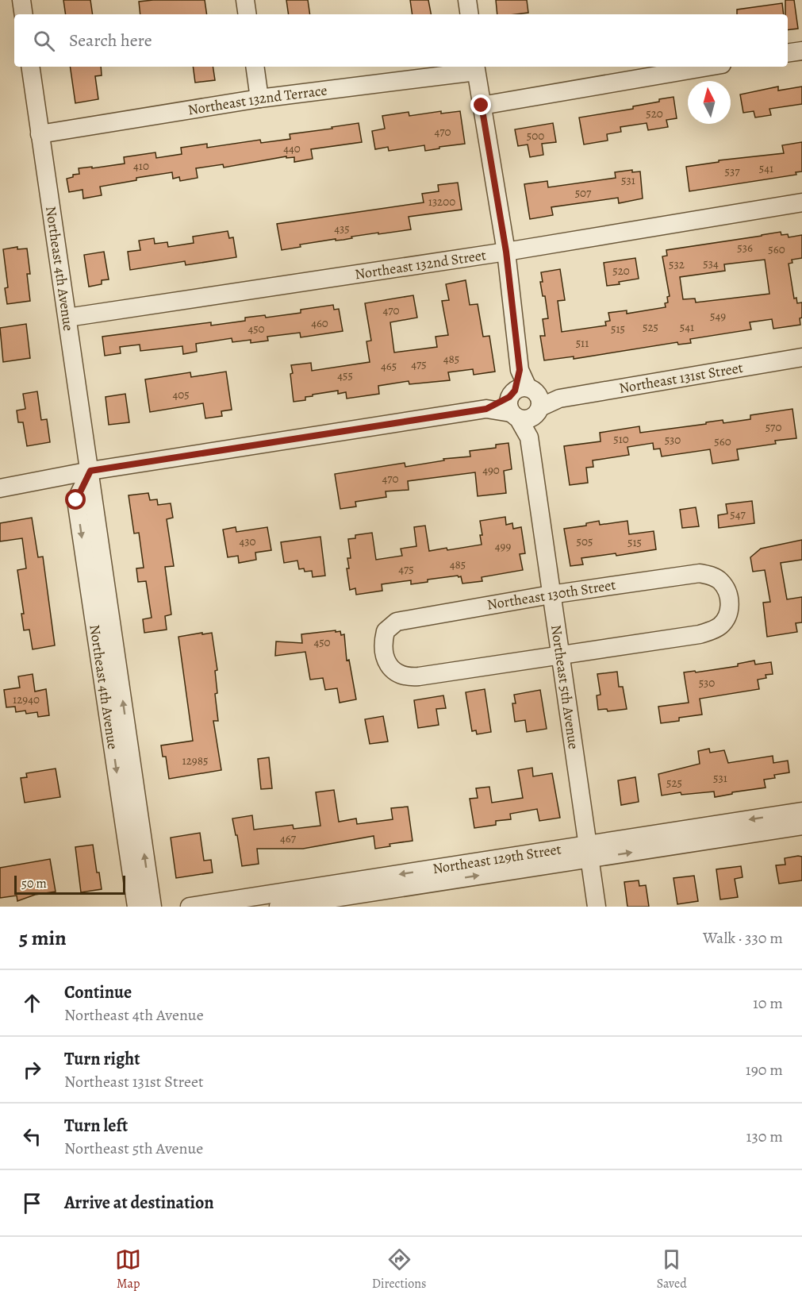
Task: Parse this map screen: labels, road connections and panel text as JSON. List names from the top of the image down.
{
  "streets": {
    "street": [
      "Northeast 132nd Terrace",
      "Northeast 132nd Street",
      "Northeast 4th Avenue",
      "Northeast 131st Street",
      "Northeast 130th Street",
      "Northeast 5th Avenue",
      "Northeast 129th Street"
    ]
  },
  "crossings": [
    ["Northeast 132nd Terrace", "Northeast 4th Avenue"],
    ["Northeast 132nd Terrace", "Northeast 5th Avenue"],
    ["Northeast 132nd Street", "Northeast 4th Avenue"],
    ["Northeast 132nd Street", "Northeast 5th Avenue"],
    ["Northeast 4th Avenue", "Northeast 131st Street"],
    ["Northeast 131st Street", "Northeast 5th Avenue"],
    ["Northeast 130th Street", "Northeast 5th Avenue"],
    ["Northeast 5th Avenue", "Northeast 129th Street"]
  ],
  "house_numbers": [
    "520",
    "470",
    "500",
    "440",
    "410",
    "541",
    "537",
    "531",
    "507",
    "13200",
    "435",
    "536",
    "560",
    "534",
    "532",
    "520",
    "470",
    "549",
    "460",
    "525",
    "541",
    "450",
    "515",
    "511",
    "485",
    "475",
    "465",
    "455",
    "405",
    "570",
    "510",
    "530",
    "560",
    "490",
    "470",
    "547",
    "430",
    "505",
    "515",
    "499",
    "485",
    "475",
    "450",
    "530",
    "12940",
    "12985",
    "531",
    "525",
    "467"
  ],
  "scale_bar": "50 m",
  "north": "top",
  "page": {
    "search": "Search here",
    "scale": "50 m",
    "heading": ["5 min", "Walk · 330 m"],
    "list": [
      ["Continue", "Northeast 4th Avenue", "10 m"],
      ["Turn right", "Northeast 131st Street", "190 m"],
      ["Turn left", "Northeast 5th Avenue", "130 m"],
      "Arrive at destination"
    ],
    "nav": ["Map", "Directions", "Saved"]
  }
}
